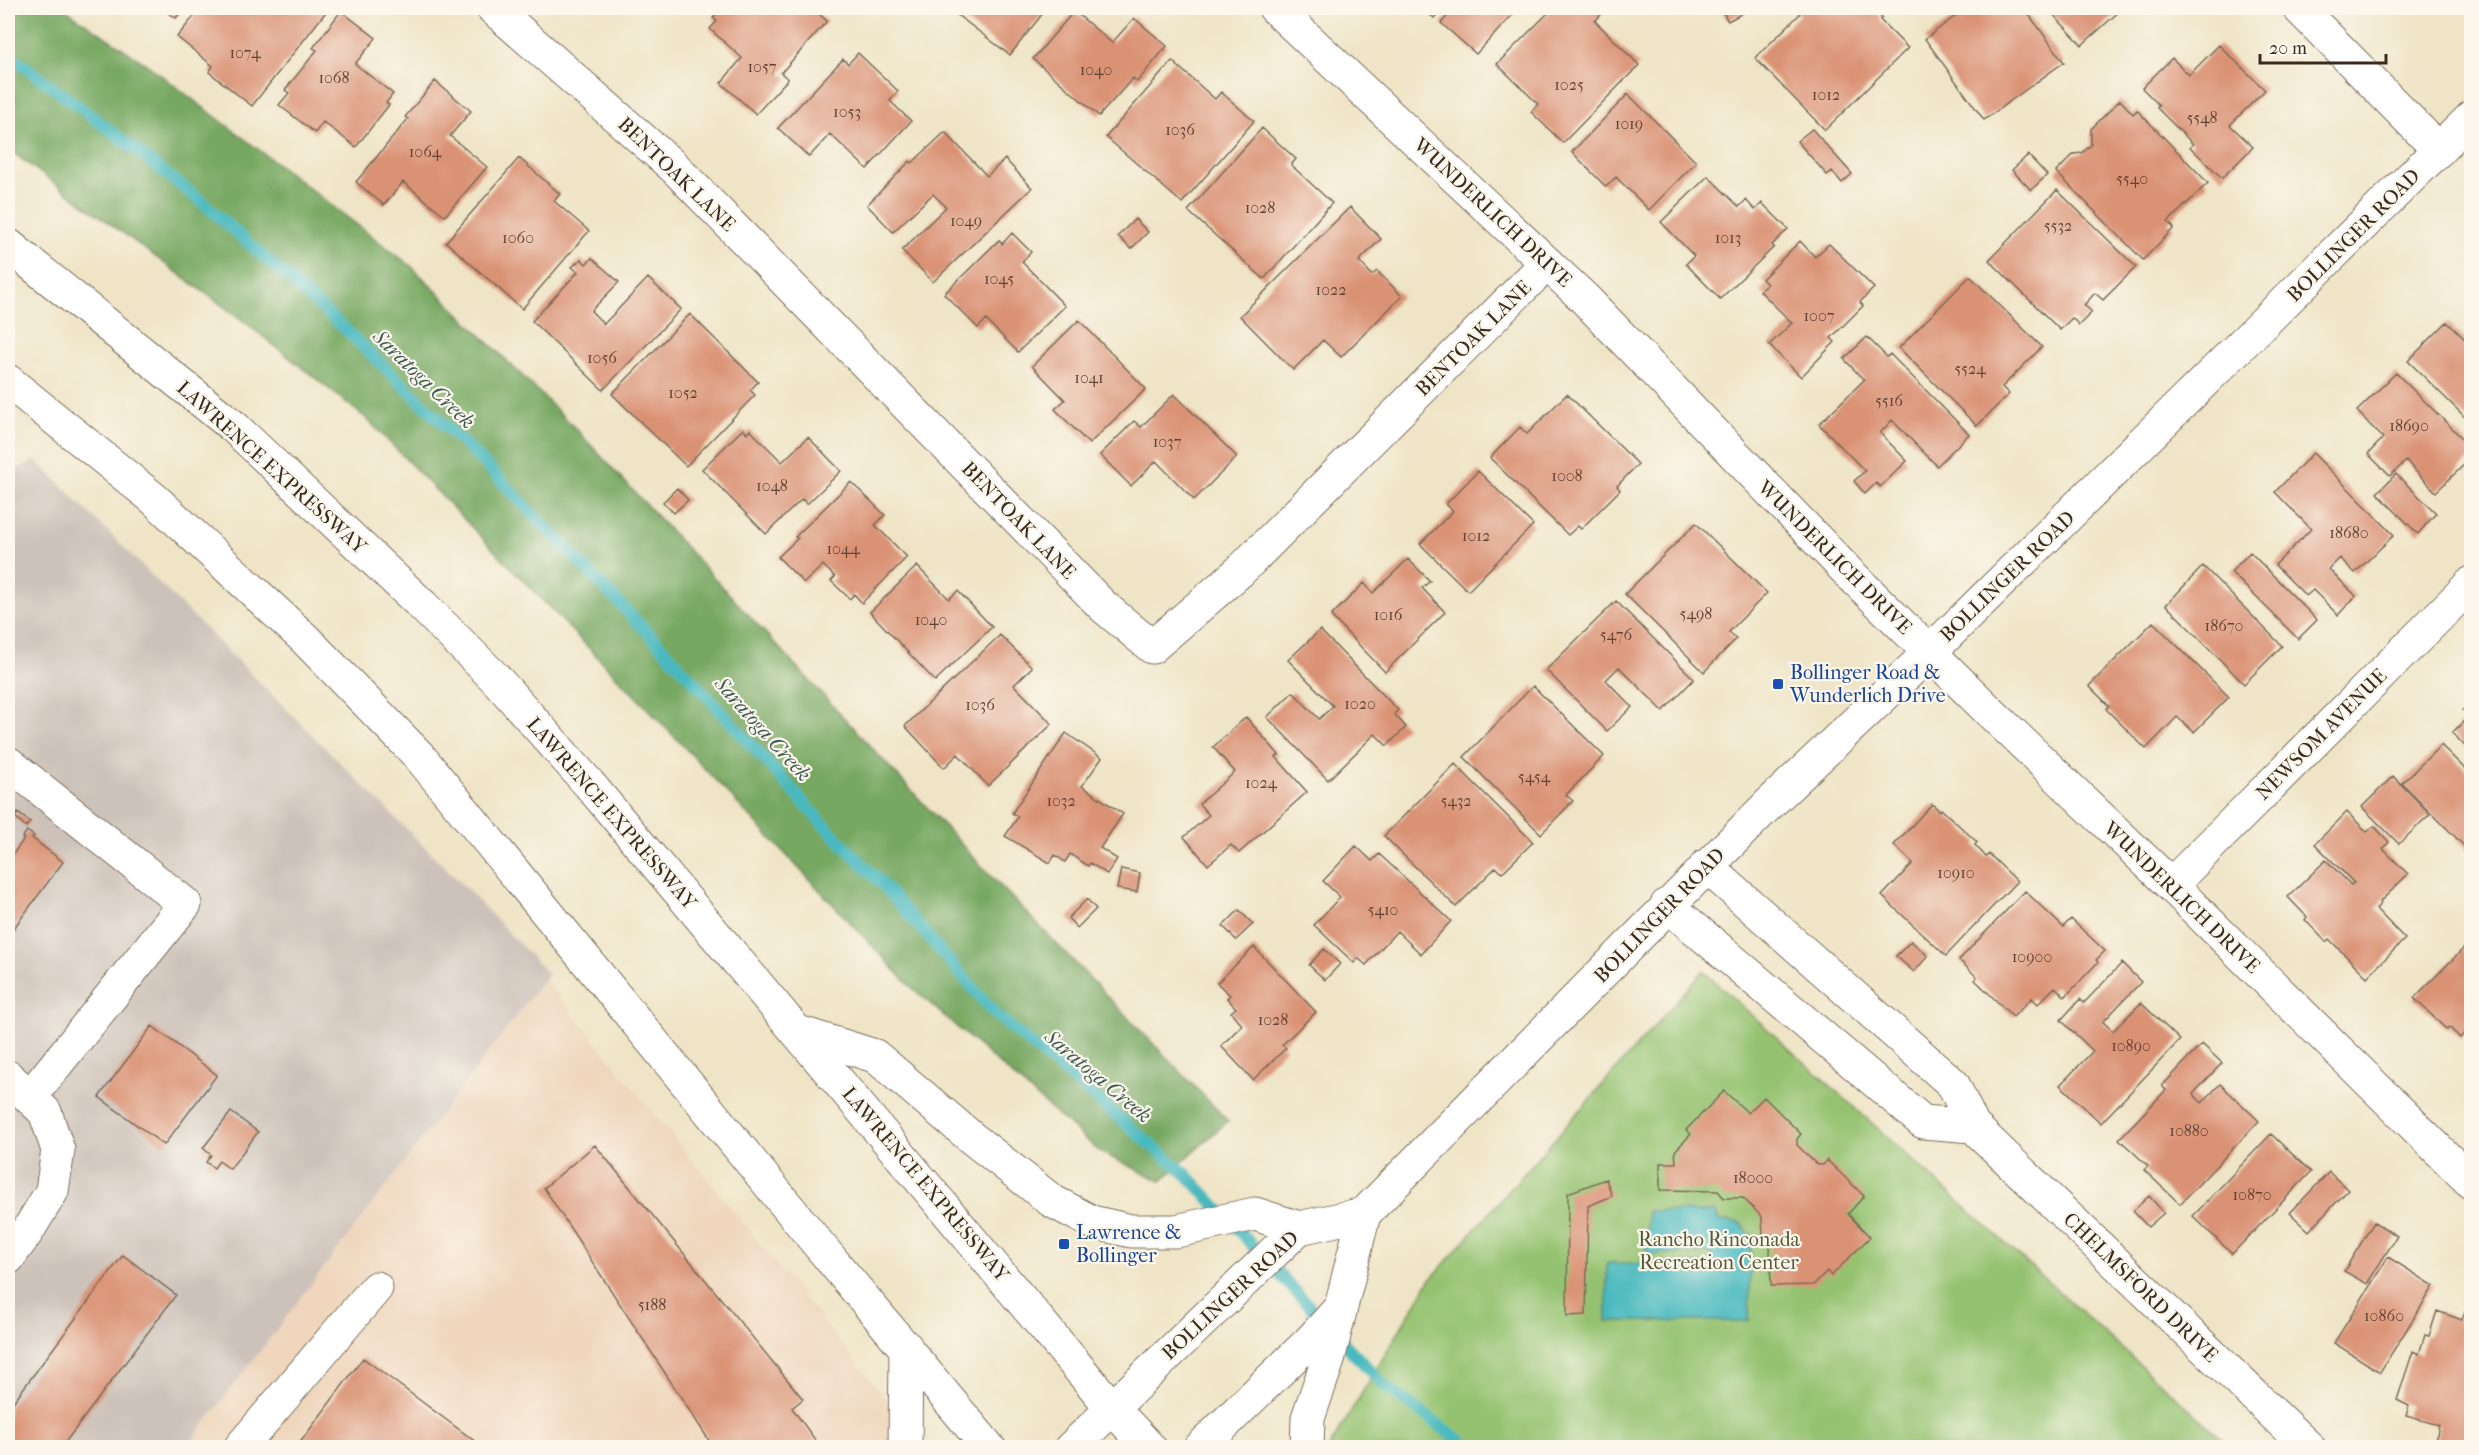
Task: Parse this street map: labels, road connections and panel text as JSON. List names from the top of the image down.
{
  "streets": {
    "main road": [
      "BENTOAK LANE",
      "WUNDERLICH DRIVE",
      "BOLLINGER ROAD",
      "LAWRENCE EXPRESSWAY",
      "NEWSOM AVENUE",
      "CHELMSFORD DRIVE"
    ]
  },
  "crossings": [
    ["BENTOAK LANE", "WUNDERLICH DRIVE"],
    ["WUNDERLICH DRIVE", "BOLLINGER ROAD"],
    ["WUNDERLICH DRIVE", "NEWSOM AVENUE"],
    ["BOLLINGER ROAD", "LAWRENCE EXPRESSWAY"],
    ["BOLLINGER ROAD", "CHELMSFORD DRIVE"]
  ],
  "water": ["Saratoga Creek"],
  "parks": ["Rancho Rinconada Recreation Center"],
  "places": {
    "transit": ["Bollinger Road & Wunderlich Drive", "Lawrence & Bollinger"]
  },
  "house_numbers": [
    "1074",
    "1057",
    "1040",
    "1068",
    "1025",
    "1012",
    "1053",
    "5548",
    "1019",
    "1036",
    "1064",
    "5540",
    "1028",
    "1049",
    "5532",
    "1060",
    "1013",
    "1045",
    "1022",
    "1007",
    "1056",
    "5524",
    "1041",
    "1052",
    "5516",
    "18690",
    "1037",
    "1008",
    "1048",
    "18680",
    "1012",
    "1044",
    "5498",
    "1016",
    "1040",
    "18670",
    "5476",
    "1020",
    "1036",
    "5454",
    "1024",
    "1032",
    "5432",
    "10910",
    "5410",
    "10900",
    "1028",
    "10890",
    "10880",
    "18000",
    "10870",
    "5188",
    "10860"
  ],
  "scale_bar": "20 m"
}
